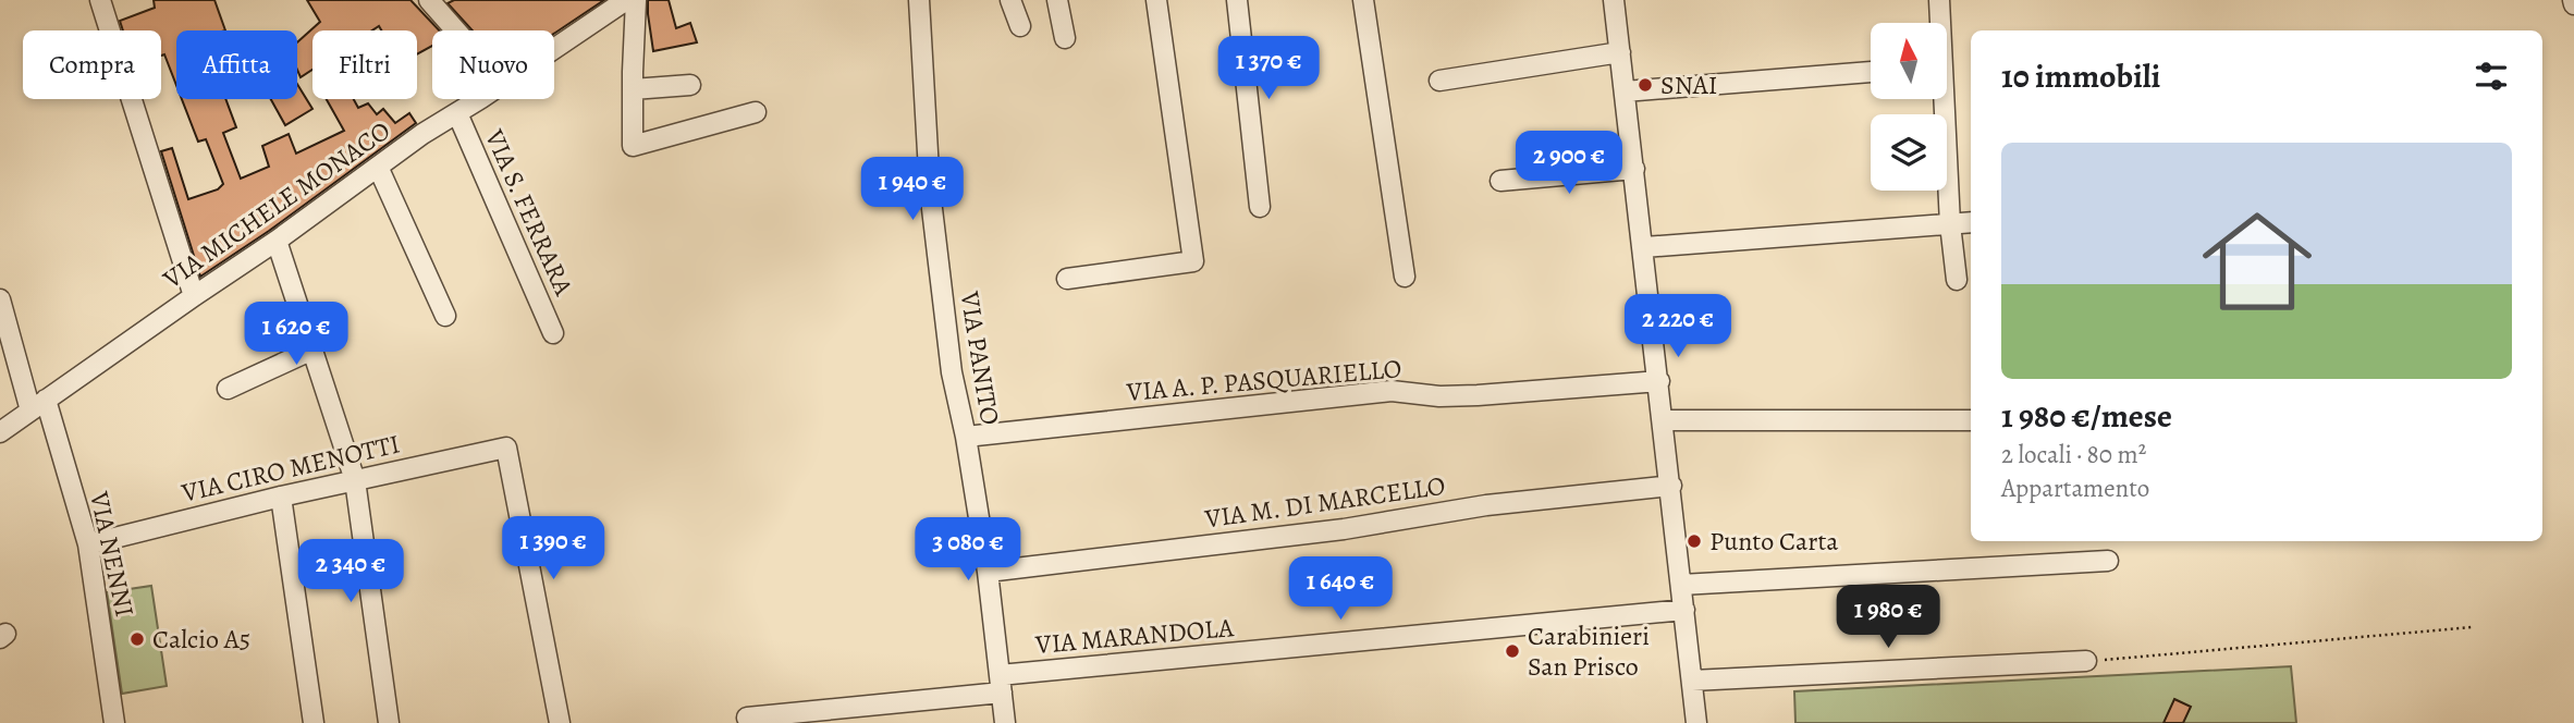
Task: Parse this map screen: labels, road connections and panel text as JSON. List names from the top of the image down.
{
  "streets": {
    "street": [
      "VIA MICHELE MONACO",
      "VIA S. FERRARA",
      "VIA PANITO",
      "VIA A. P. PASQUARIELLO",
      "VIA CIRO MENOTTI",
      "VIA M. DI MARCELLO",
      "VIA NENNI",
      "VIA MARANDOLA"
    ]
  },
  "crossings": [
    ["VIA MICHELE MONACO", "VIA S. FERRARA"],
    ["VIA MICHELE MONACO", "VIA NENNI"],
    ["VIA PANITO", "VIA A. P. PASQUARIELLO"],
    ["VIA PANITO", "VIA M. DI MARCELLO"],
    ["VIA PANITO", "VIA MARANDOLA"],
    ["VIA CIRO MENOTTI", "VIA NENNI"]
  ],
  "places": [
    "SNAI",
    "Punto Carta",
    "Calcio A5",
    "Carabinieri San Prisco"
  ],
  "north": "top",
  "page": {
    "chip": [
      "Compra",
      "Affitta",
      "Filtri",
      "Nuovo"
    ],
    "heading": "10 immobili",
    "price": [
      "1 370 €",
      "2 900 €",
      "1 940 €",
      "2 220 €",
      "1 620 €",
      "1 390 €",
      "3 080 €",
      "2 340 €",
      "1 640 €",
      "1 980 €"
    ],
    "list": [
      {
        "name": "1 980 €/mese",
        "note": "2 locali · 80 m² · Appartamento"
      }
    ]
  }
}
